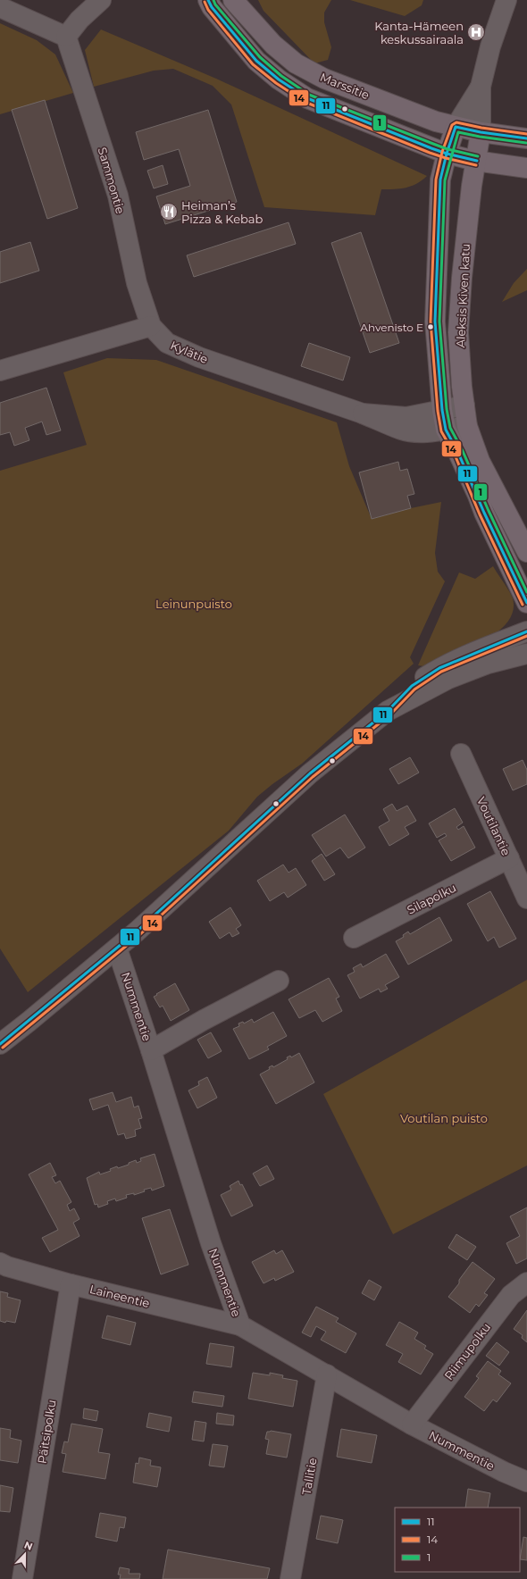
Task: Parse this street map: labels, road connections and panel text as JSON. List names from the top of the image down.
{
  "streets": {
    "main road": ["Marssitie", "Aleksis Kiven katu"],
    "street": [
      "Sammontie",
      "Kylätie",
      "Voutilantie",
      "Silapolku",
      "Nummentie",
      "Laineentie",
      "Riimupolku",
      "Päitsipolku",
      "Tallitie"
    ]
  },
  "crossings": [
    ["Marssitie", "Aleksis Kiven katu"],
    ["Sammontie", "Kylätie"],
    ["Aleksis Kiven katu", "Kylätie"],
    ["Voutilantie", "Silapolku"],
    ["Nummentie", "Laineentie"],
    ["Nummentie", "Riimupolku"],
    ["Nummentie", "Tallitie"],
    ["Laineentie", "Päitsipolku"]
  ],
  "parks": ["Leinunpuisto", "Voutilan puisto"],
  "places": {
    "hospital": ["Kanta-Hämeen keskussairaala"],
    "restaurant": ["Heiman’s Pizza & Kebab"],
    "other": ["Ahvenisto E"]
  },
  "lines": ["transit line 11", "transit line 1", "transit line 14"],
  "legend": ["11", "14", "1"],
  "north": "top"
}
